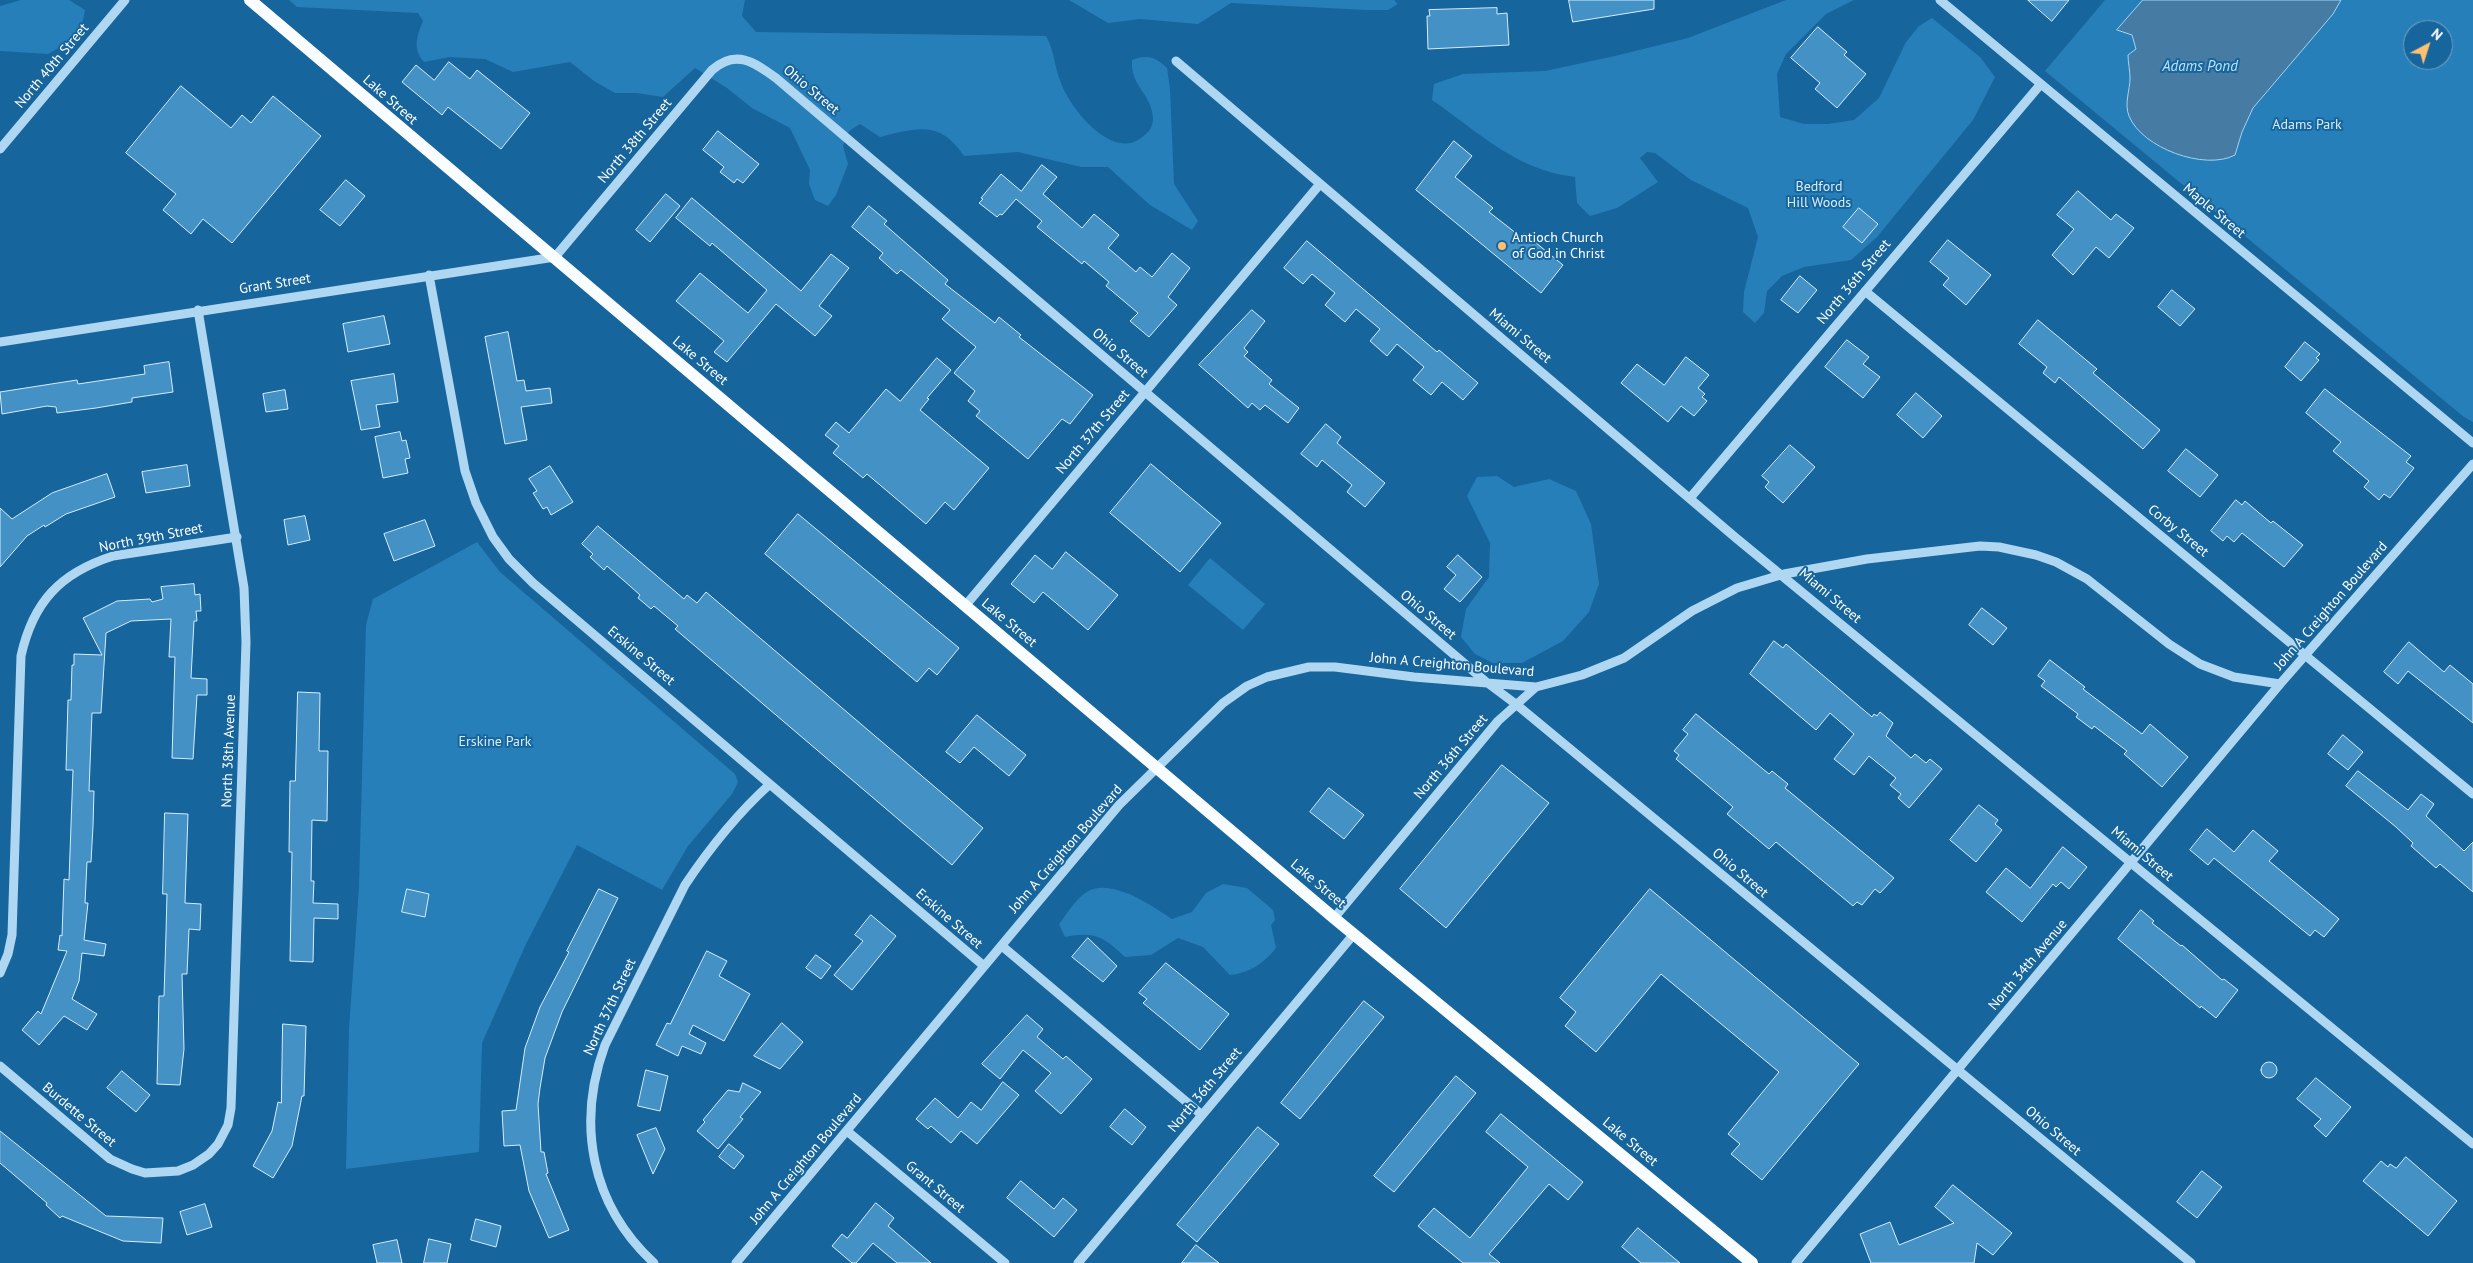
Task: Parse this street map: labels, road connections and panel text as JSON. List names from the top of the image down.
{
  "streets": {
    "main road": ["Lake Street"],
    "street": [
      "North 40th Street",
      "Ohio Street",
      "North 38th Street",
      "Maple Street",
      "North 36th Street",
      "Grant Street",
      "Miami Street",
      "North 37th Street",
      "Corby Street",
      "North 39th Street",
      "John A Creighton Boulevard",
      "Erskine Street",
      "North 38th Avenue",
      "North 34th Avenue",
      "Burdette Street"
    ]
  },
  "crossings": [
    ["Ohio Street", "North 38th Street"],
    ["Ohio Street", "North 36th Street"],
    ["Ohio Street", "North 37th Street"],
    ["Ohio Street", "John A Creighton Boulevard"],
    ["Ohio Street", "North 34th Avenue"],
    ["Lake Street", "North 38th Street"],
    ["Lake Street", "North 36th Street"],
    ["Lake Street", "Grant Street"],
    ["Lake Street", "North 37th Street"],
    ["Lake Street", "John A Creighton Boulevard"],
    ["North 38th Street", "Grant Street"],
    ["Maple Street", "North 36th Street"],
    ["North 36th Street", "Miami Street"],
    ["North 36th Street", "Corby Street"],
    ["North 36th Street", "John A Creighton Boulevard"],
    ["North 36th Street", "Erskine Street"],
    ["Grant Street", "John A Creighton Boulevard"],
    ["Grant Street", "Erskine Street"],
    ["Grant Street", "North 38th Avenue"],
    ["Miami Street", "North 37th Street"],
    ["Miami Street", "John A Creighton Boulevard"],
    ["Miami Street", "North 34th Avenue"],
    ["North 37th Street", "Erskine Street"],
    ["Corby Street", "John A Creighton Boulevard"],
    ["North 39th Street", "North 38th Avenue"],
    ["John A Creighton Boulevard", "Erskine Street"],
    ["John A Creighton Boulevard", "North 34th Avenue"],
    ["North 38th Avenue", "Burdette Street"]
  ],
  "water": ["Adams Pond"],
  "parks": ["Adams Park", "Bedford Hill Woods", "Erskine Park"],
  "places": ["Antioch Church of God in Christ"],
  "north": "top right"
}
